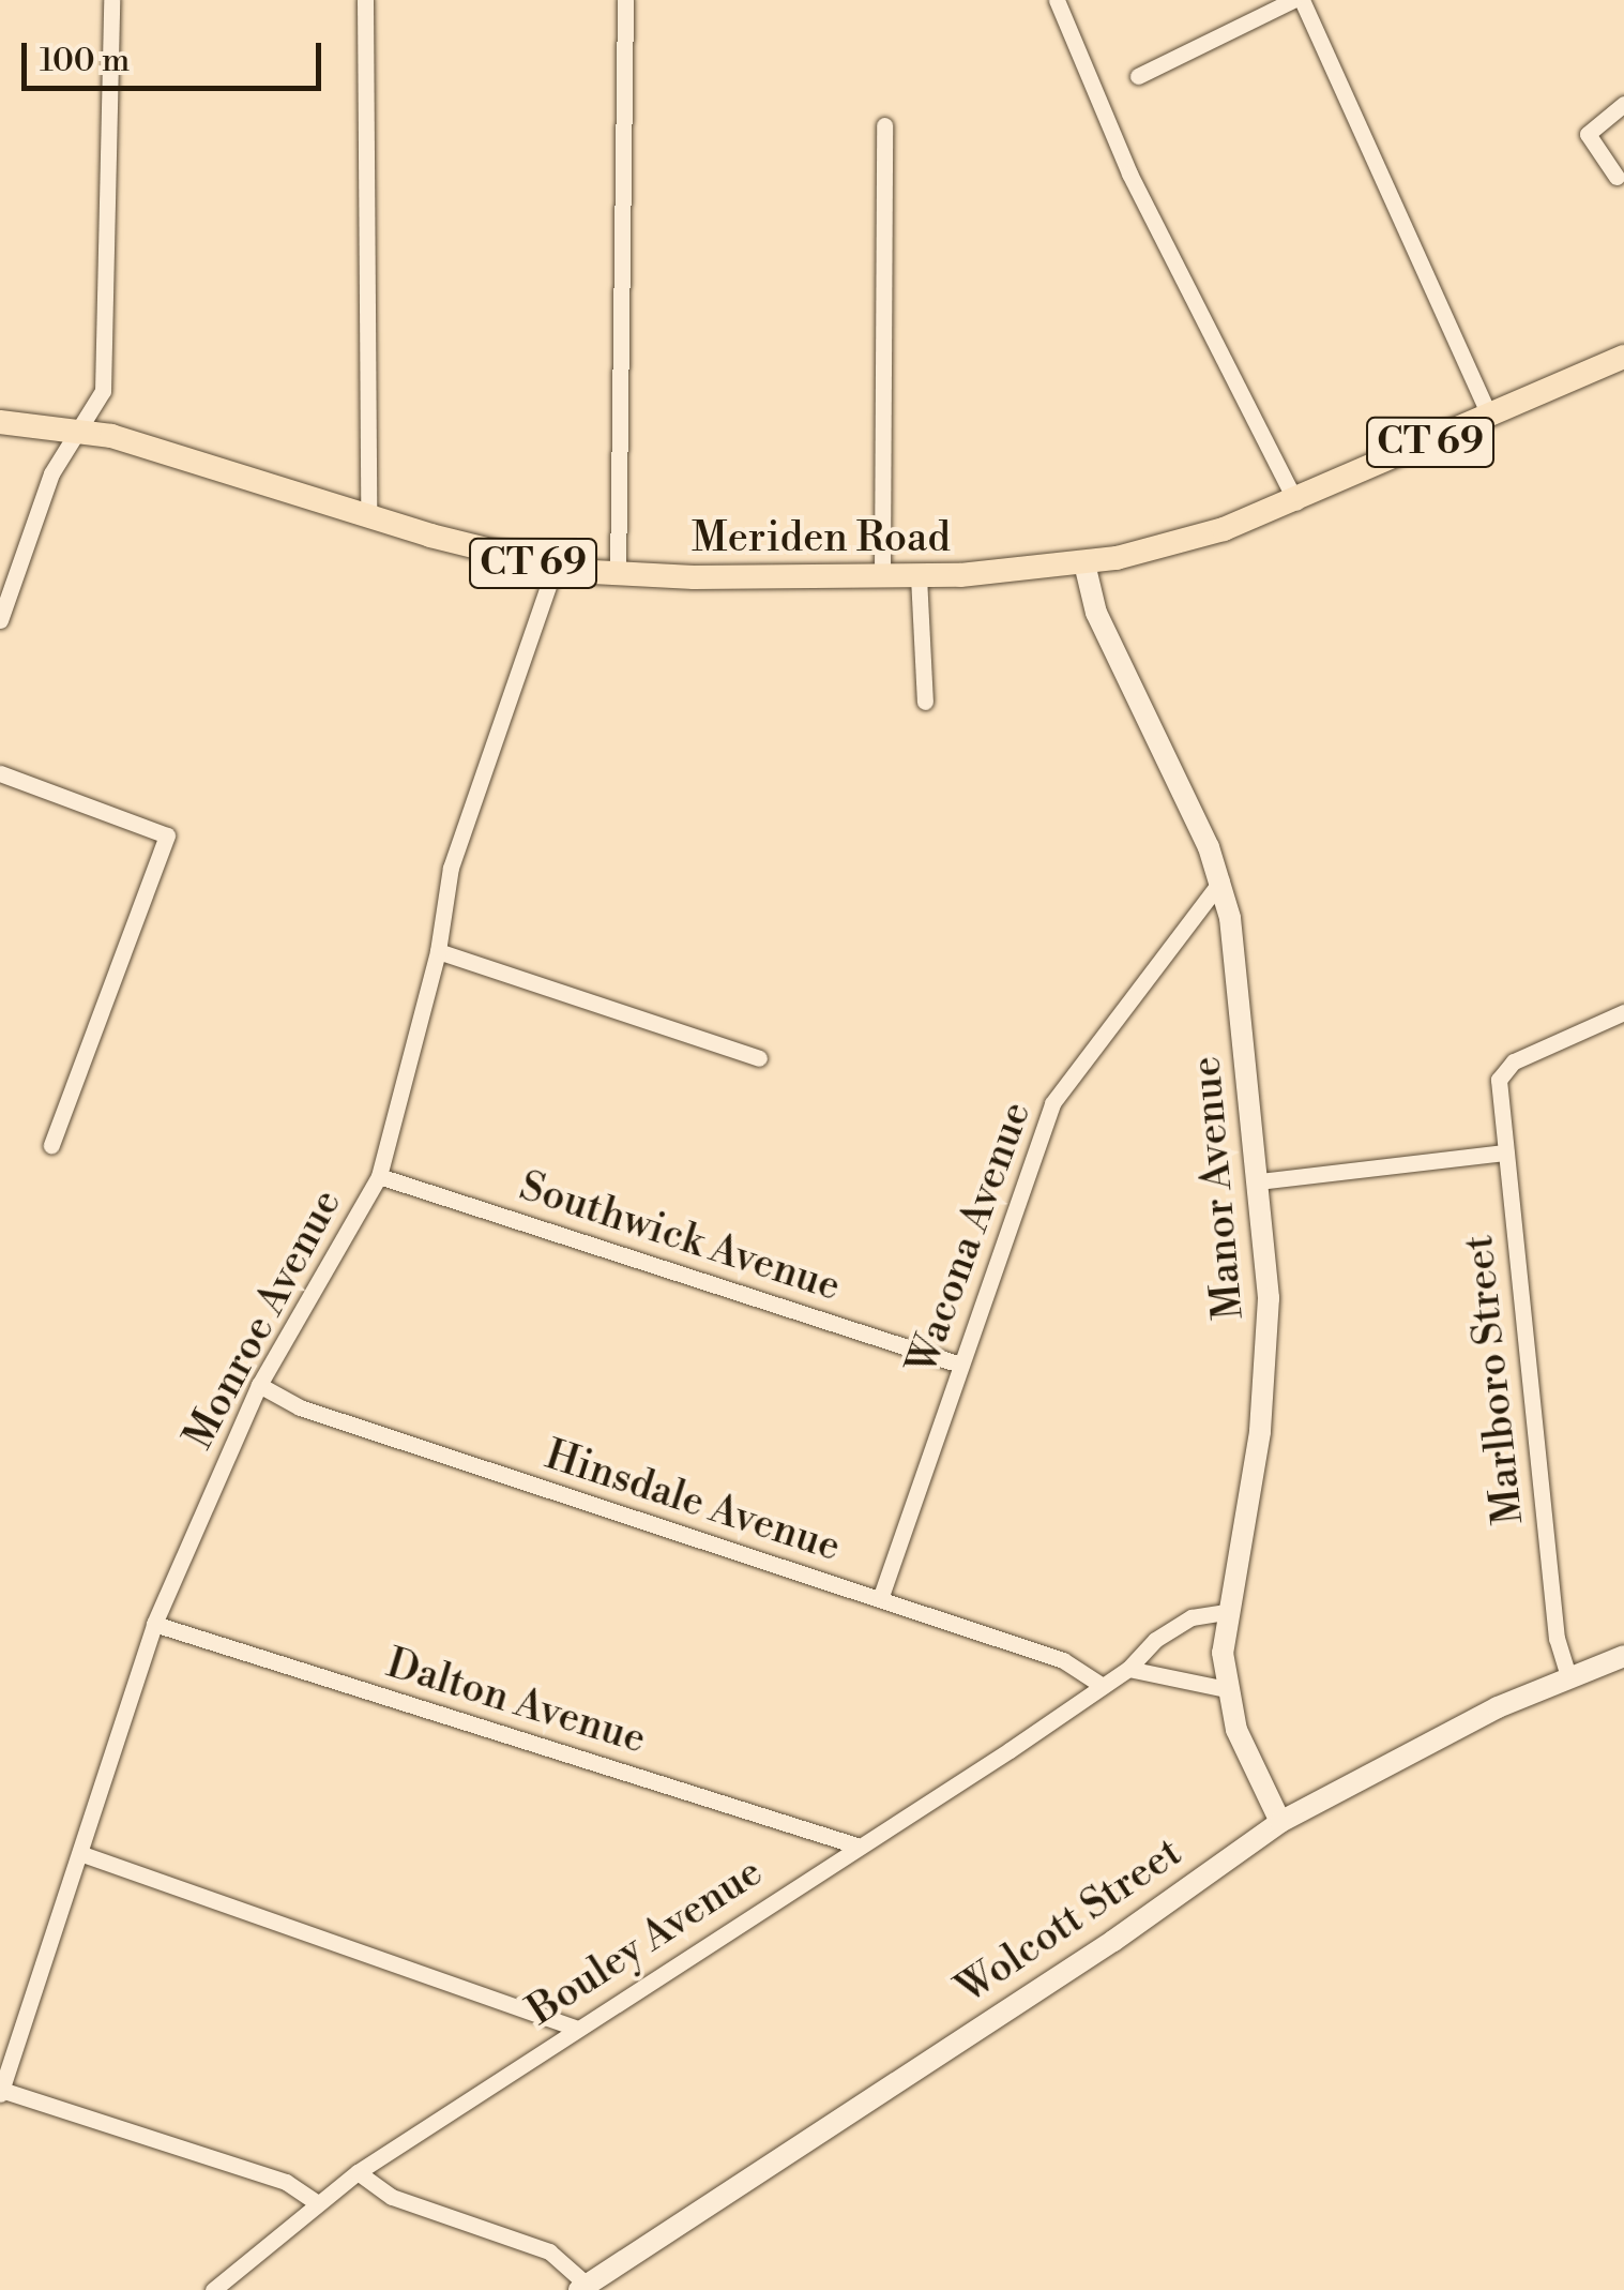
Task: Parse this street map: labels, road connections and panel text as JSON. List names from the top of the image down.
{
  "streets": {
    "main road": [
      "CT 69",
      "Meriden Road",
      "Manor Avenue",
      "Wolcott Street"
    ],
    "street": [
      "Southwick Avenue",
      "Wacona Avenue",
      "Monroe Avenue",
      "Marlboro Street",
      "Hinsdale Avenue",
      "Dalton Avenue",
      "Bouley Avenue"
    ]
  },
  "crossings": [
    ["Meriden Road", "Manor Avenue"],
    ["Meriden Road", "Monroe Avenue"],
    ["Manor Avenue", "Wacona Avenue"],
    ["Manor Avenue", "Wolcott Street"],
    ["Manor Avenue", "Bouley Avenue"],
    ["Southwick Avenue", "Wacona Avenue"],
    ["Southwick Avenue", "Monroe Avenue"],
    ["Wacona Avenue", "Hinsdale Avenue"],
    ["Monroe Avenue", "Hinsdale Avenue"],
    ["Monroe Avenue", "Dalton Avenue"],
    ["Marlboro Street", "Wolcott Street"],
    ["Hinsdale Avenue", "Bouley Avenue"],
    ["Dalton Avenue", "Bouley Avenue"]
  ],
  "scale_bar": "100 m"
}
